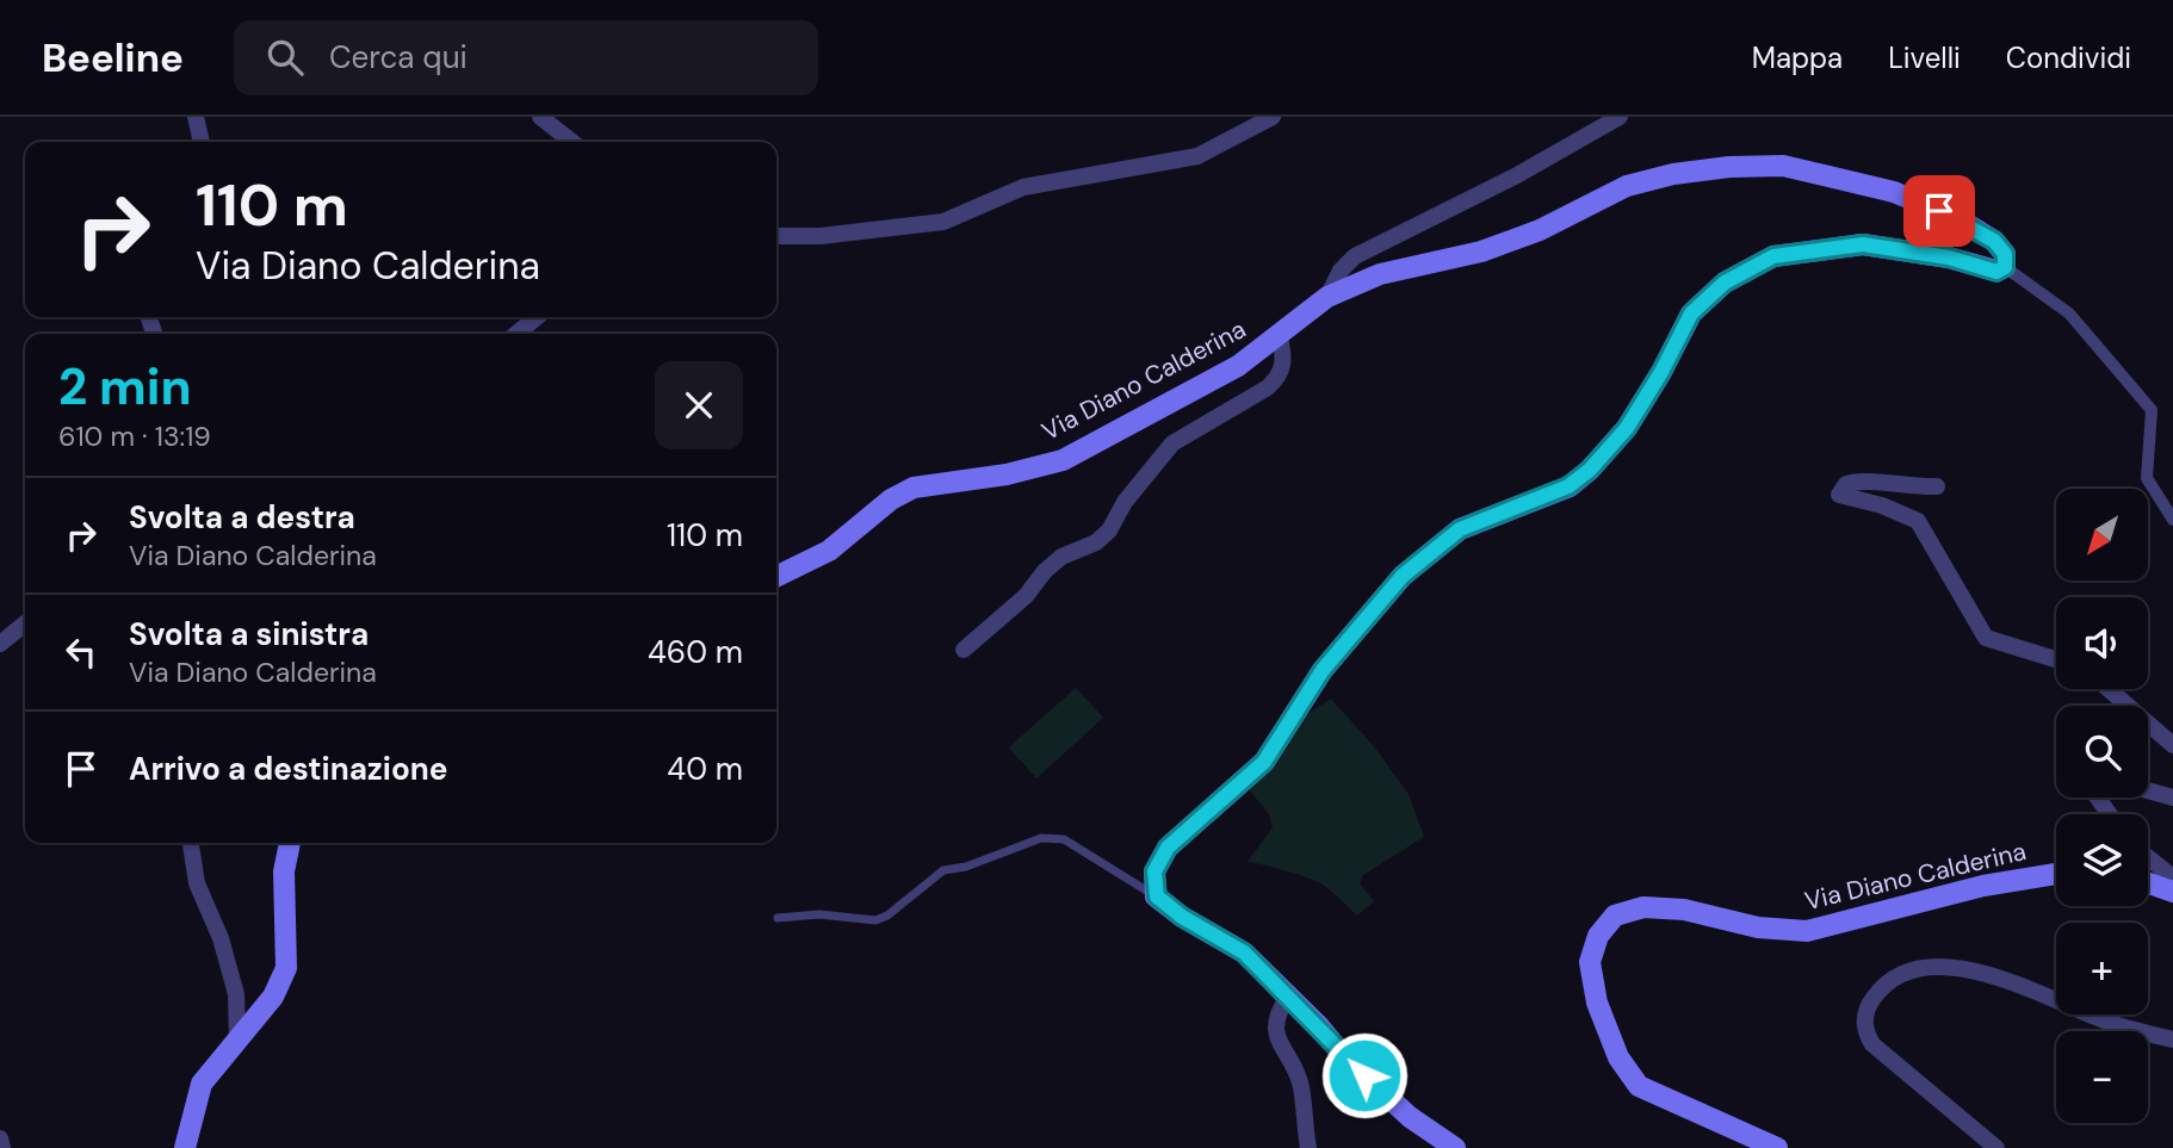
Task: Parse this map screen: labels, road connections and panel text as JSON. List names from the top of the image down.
{
  "streets": {
    "main road": ["Via Diano Calderina"]
  },
  "north": "bottom left",
  "page": {
    "header": "Beeline",
    "search": "Cerca qui",
    "nav": ["Mappa", "Livelli", "Condividi"],
    "turn": ["110 m", "Via Diano Calderina"],
    "heading": ["2 min", "610 m · 13:19"],
    "list": [
      {
        "name": "Svolta a destra",
        "note": "Via Diano Calderina",
        "value": "110 m"
      },
      {
        "name": "Svolta a sinistra",
        "note": "Via Diano Calderina",
        "value": "460 m"
      },
      {
        "name": "Arrivo a destinazione",
        "value": "40 m"
      }
    ],
    "map_buttons": ["+", "−"]
  }
}
